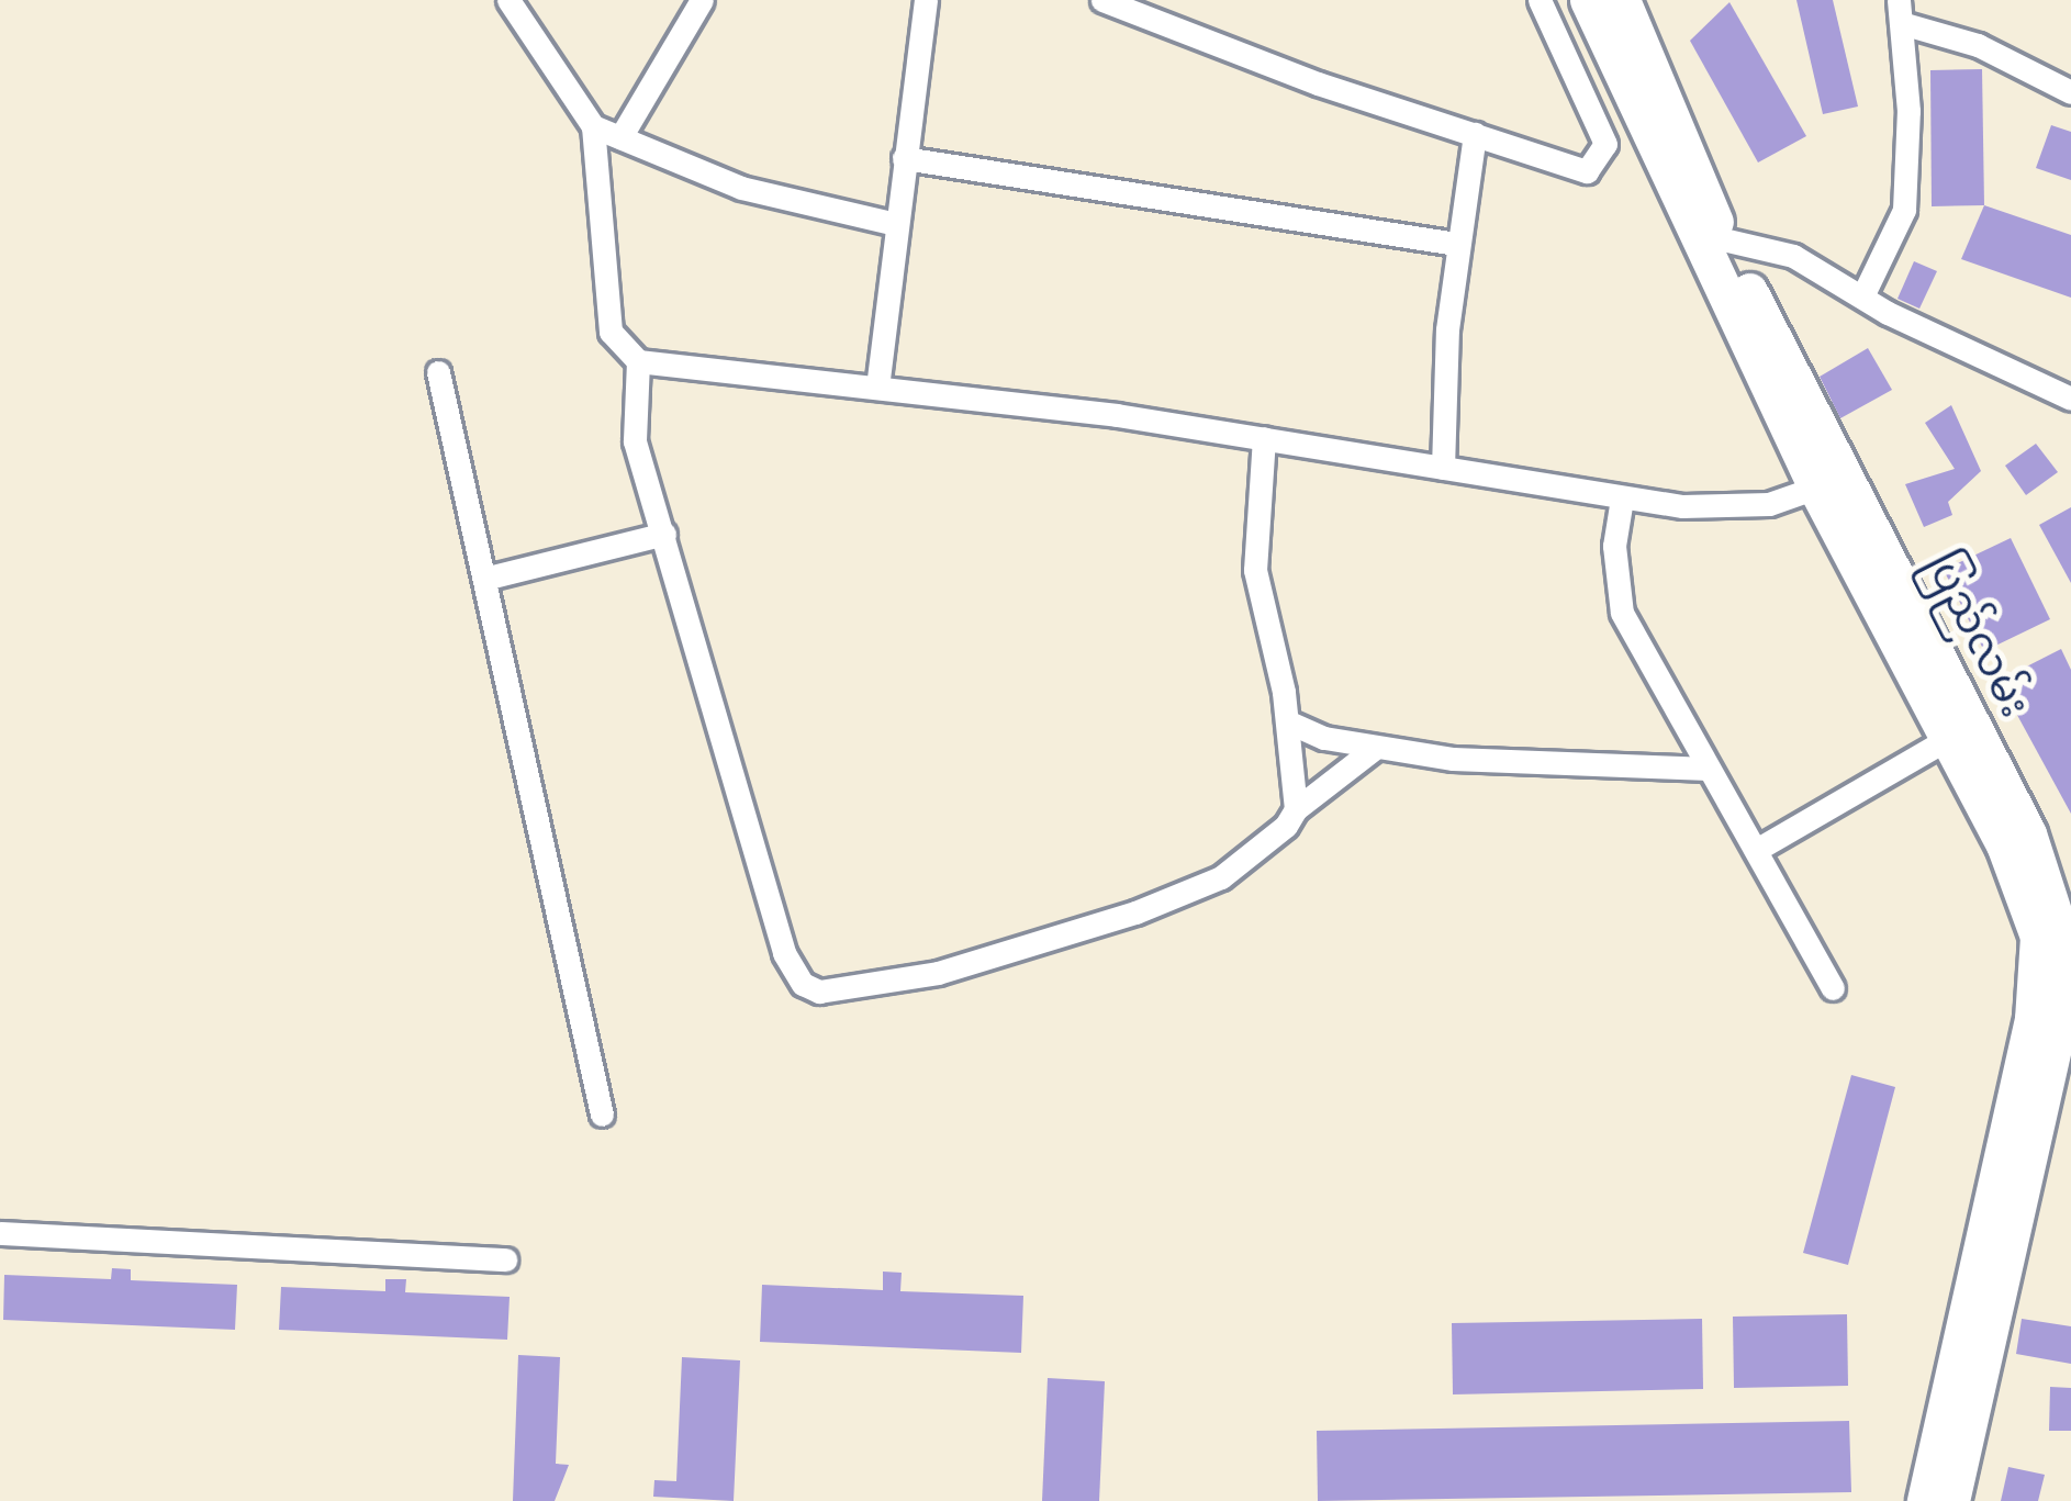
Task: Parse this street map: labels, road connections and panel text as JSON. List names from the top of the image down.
{
  "streets": {
    "highway": ["ပြည်လမ်း"]
  }
}
